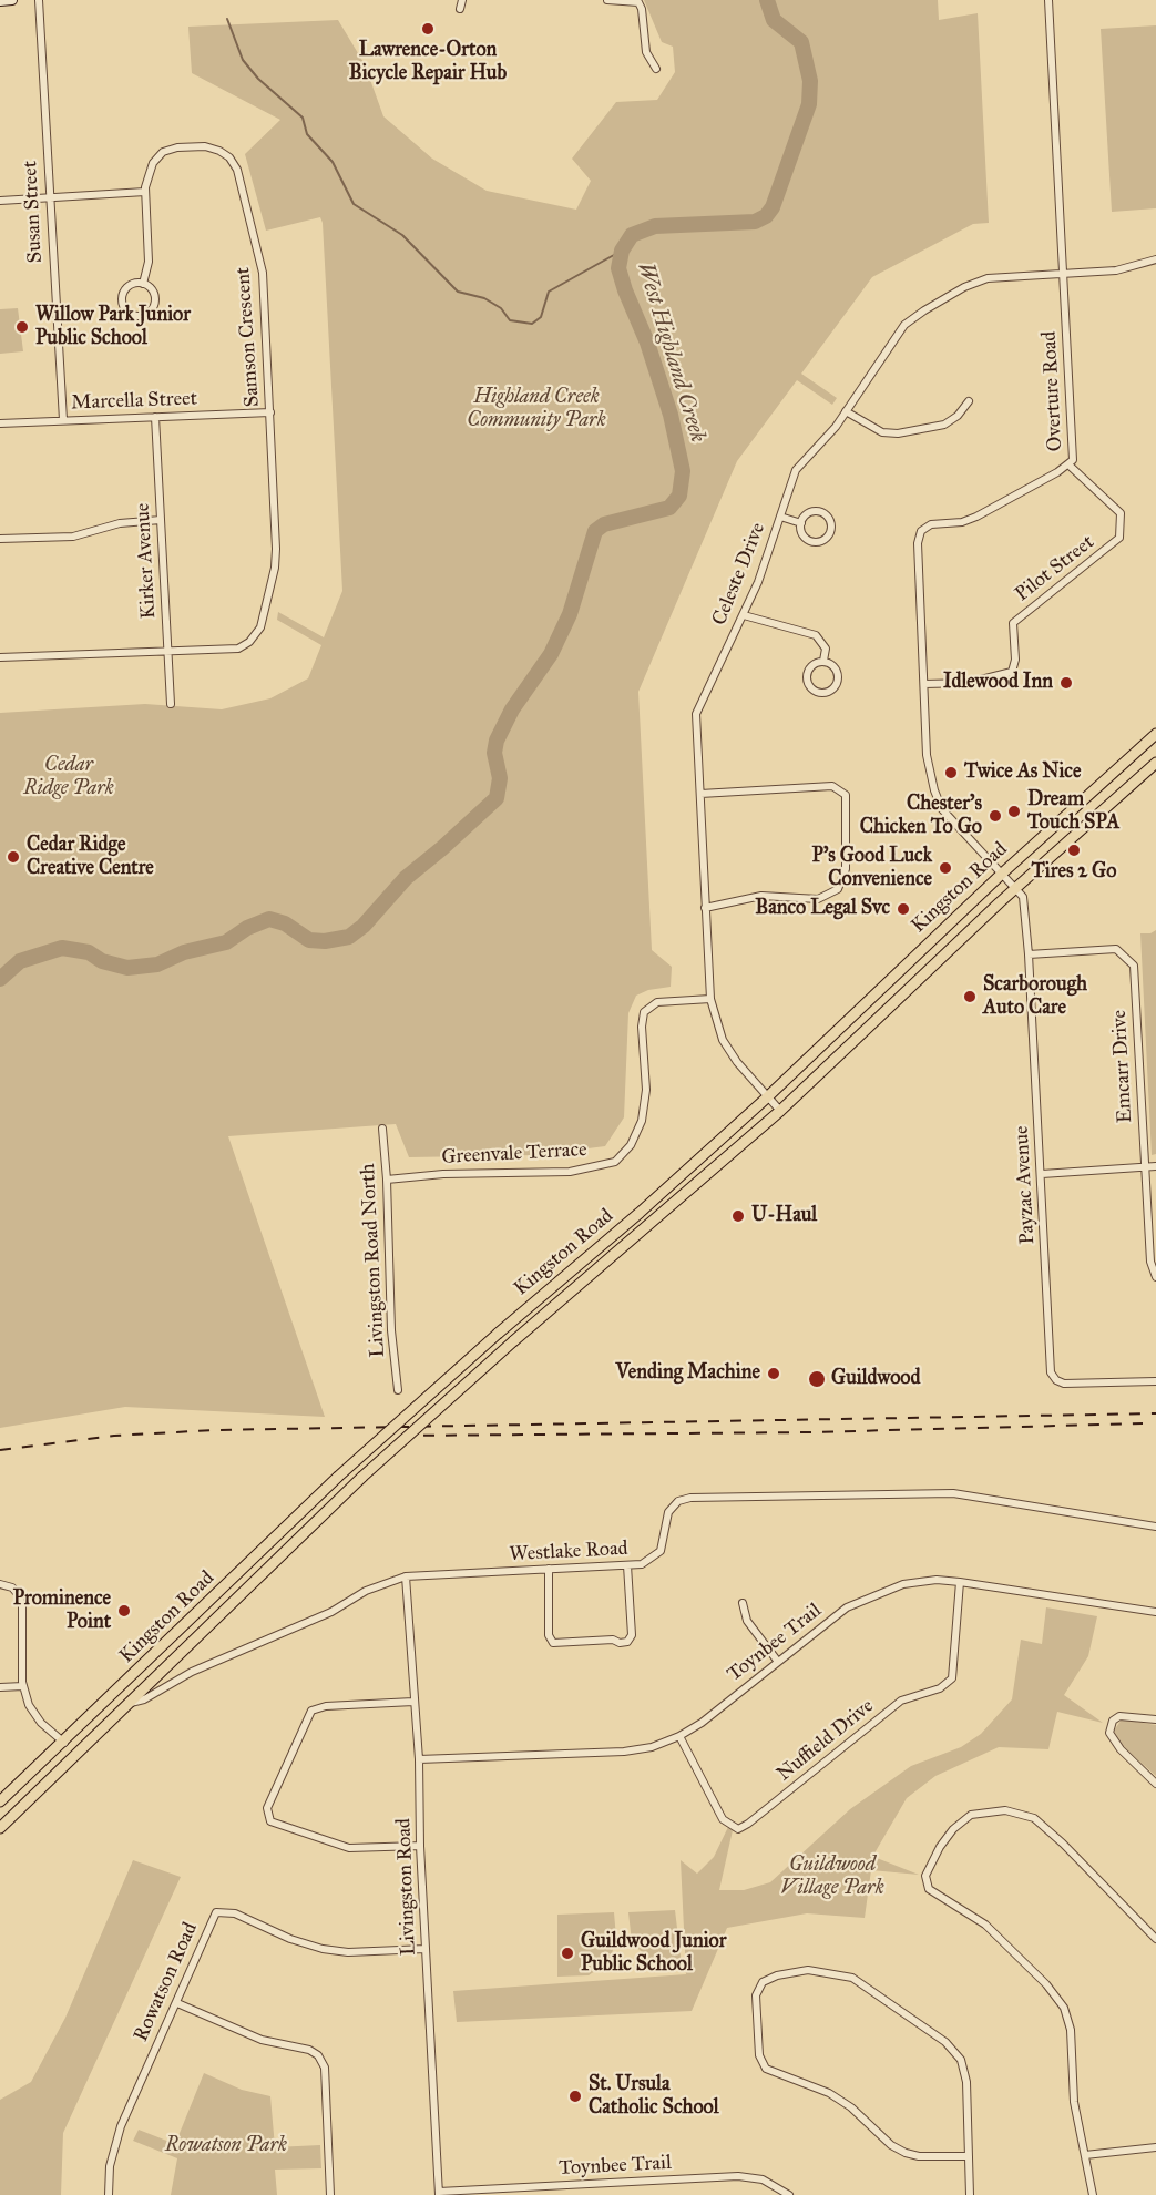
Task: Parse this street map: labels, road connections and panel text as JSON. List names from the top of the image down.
{
  "streets": {
    "main road": ["Kingston Road"],
    "street": [
      "Susan Street",
      "Samson Crescent",
      "Overture Road",
      "Marcella Street",
      "Kirker Avenue",
      "Pilot Street",
      "Celeste Drive",
      "Emcarr Drive",
      "Greenvale Terrace",
      "Payzac Avenue",
      "Livingston Road North",
      "Westlake Road",
      "Toynbee Trail",
      "Nuffield Drive",
      "Livingston Road",
      "Rowatson Road"
    ]
  },
  "crossings": [
    ["Susan Street", "Marcella Street"],
    ["Samson Crescent", "Marcella Street"],
    ["Samson Crescent", "Kirker Avenue"],
    ["Overture Road", "Pilot Street"],
    ["Overture Road", "Celeste Drive"],
    ["Overture Road", "Kingston Road"],
    ["Overture Road", "Payzac Avenue"],
    ["Marcella Street", "Kirker Avenue"],
    ["Celeste Drive", "Kingston Road"],
    ["Celeste Drive", "Greenvale Terrace"],
    ["Kingston Road", "Payzac Avenue"],
    ["Kingston Road", "Westlake Road"],
    ["Emcarr Drive", "Payzac Avenue"],
    ["Greenvale Terrace", "Livingston Road North"],
    ["Westlake Road", "Livingston Road"],
    ["Toynbee Trail", "Nuffield Drive"],
    ["Toynbee Trail", "Livingston Road"],
    ["Livingston Road", "Rowatson Road"]
  ],
  "water": ["West Highland Creek"],
  "parks": [
    "Highland Creek Community Park",
    "Cedar Ridge Park",
    "Guildwood Village Park",
    "Rowatson Park"
  ],
  "places": [
    "Lawrence-Orton Bicycle Repair Hub",
    "Willow Park Junior Public School",
    "Idlewood Inn",
    "Twice As Nice",
    "Dream Touch SPA",
    "Chester's Chicken To Go",
    "Tires 2 Go",
    "Cedar Ridge Creative Centre",
    "P's Good Luck Convenience",
    "Banco Legal Svc",
    "Scarborough Auto Care",
    "U-Haul",
    "Vending Machine",
    "Guildwood",
    "Prominence Point",
    "Guildwood Junior Public School",
    "St. Ursula Catholic School"
  ]
}
